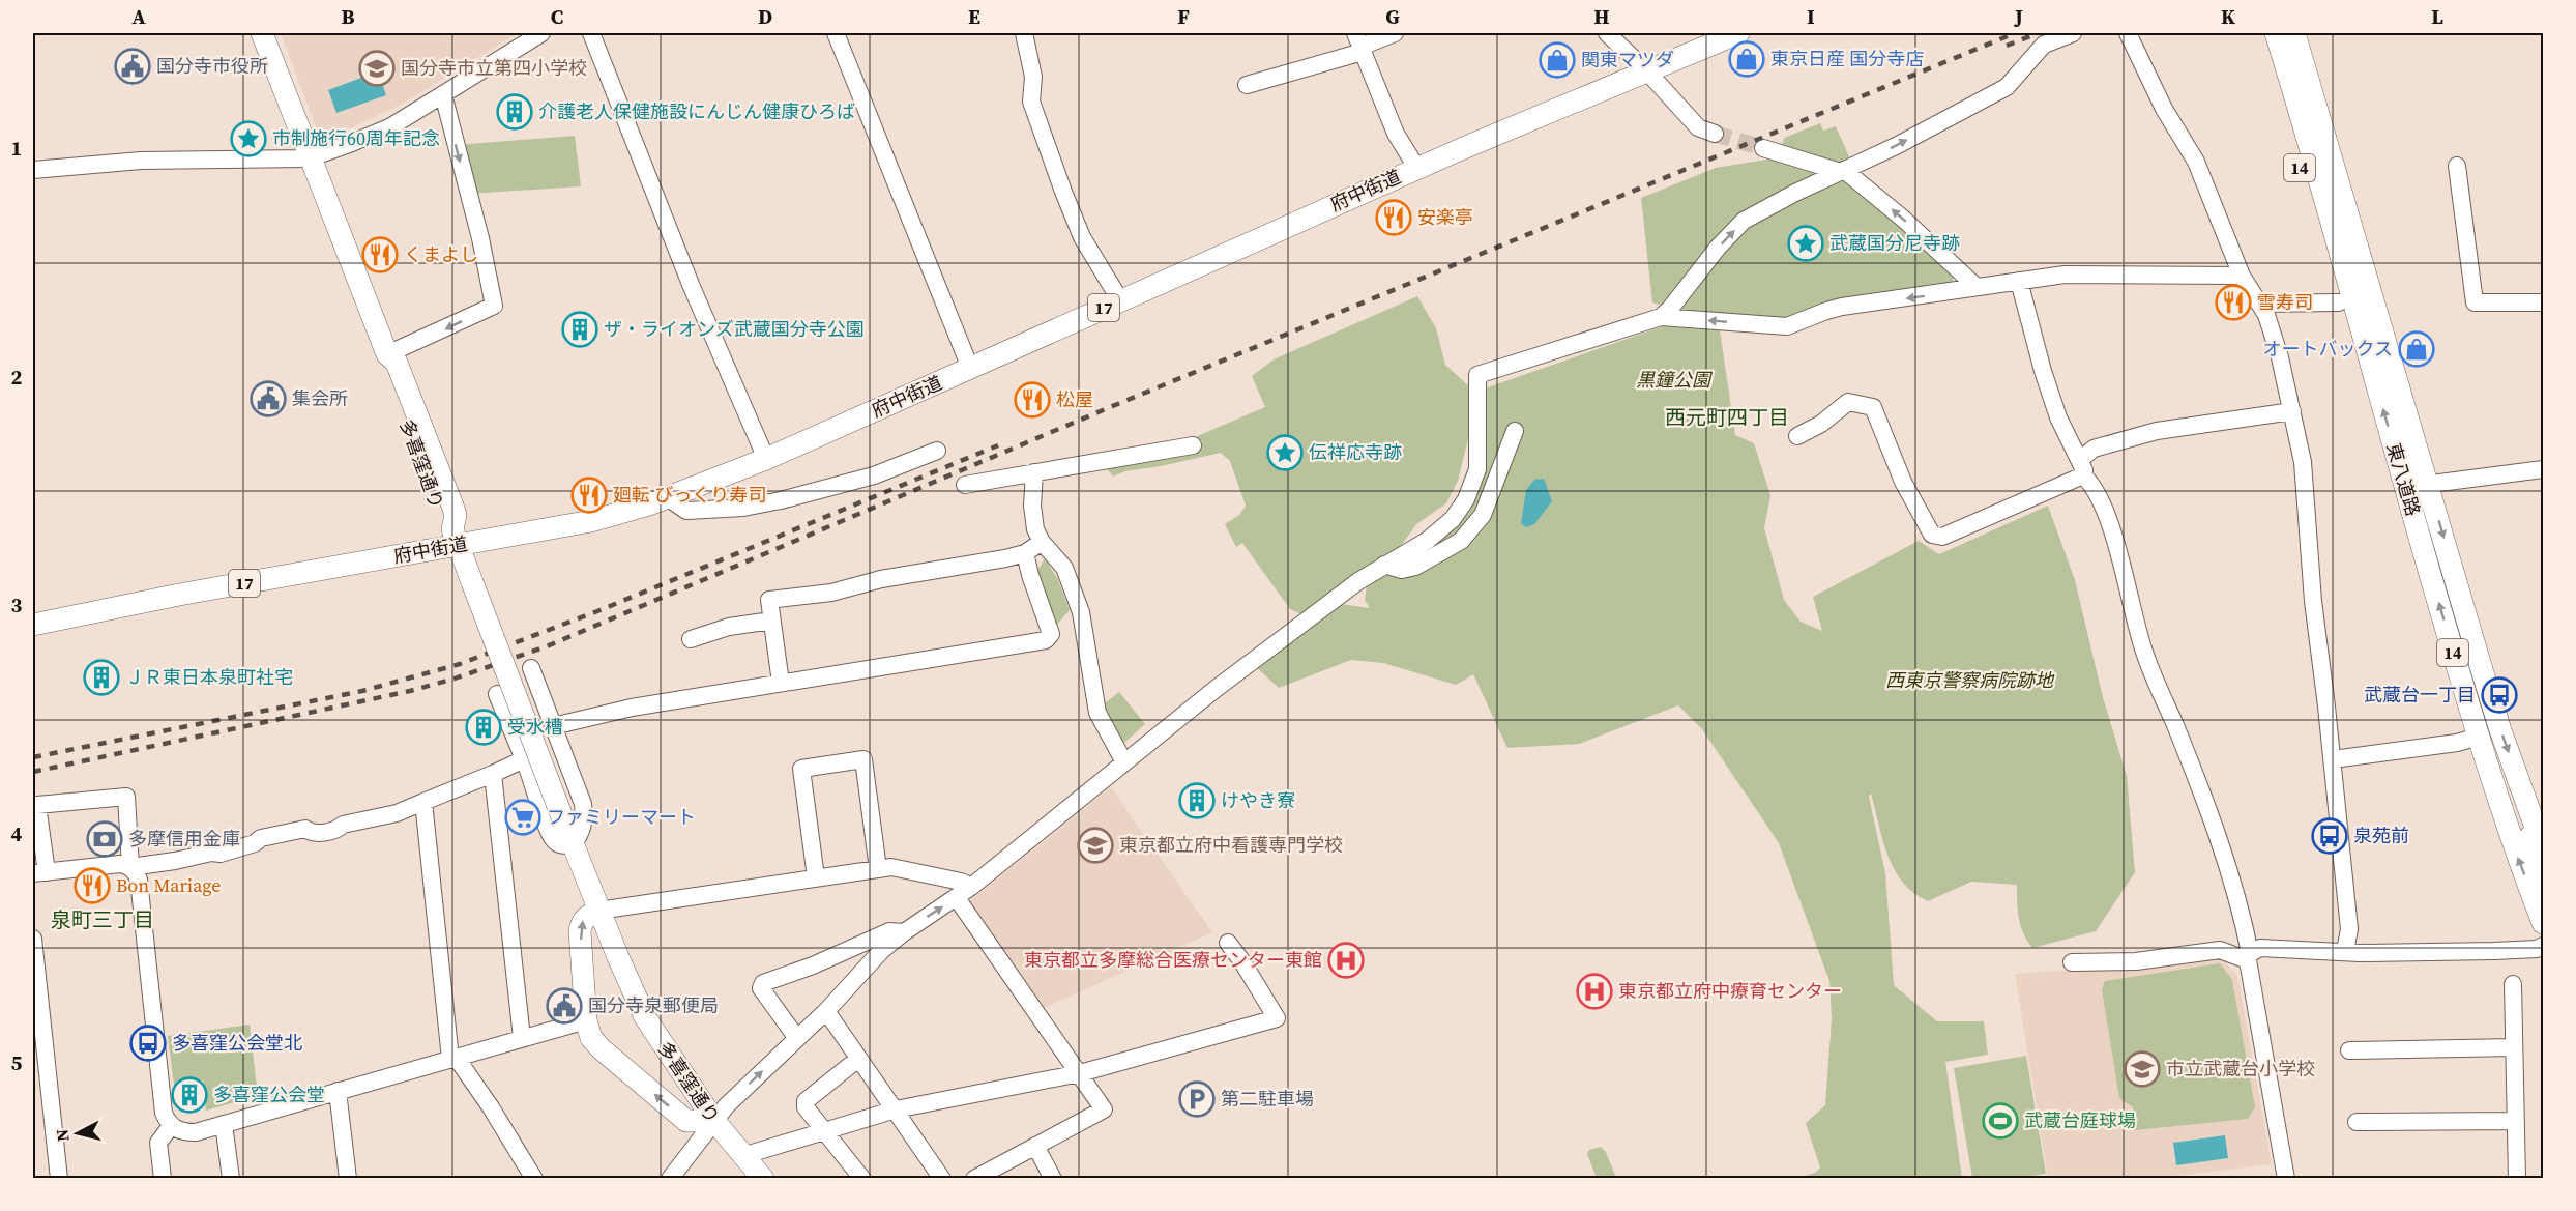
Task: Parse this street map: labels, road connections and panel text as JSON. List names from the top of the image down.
{
  "streets": {
    "main road": [
      "14",
      "府中街道",
      "17",
      "多喜窪通り",
      "東八道路"
    ]
  },
  "crossings": [
    ["14", "東八道路"],
    ["府中街道", "多喜窪通り"]
  ],
  "districts": ["西元町四丁目", "泉町三丁目"],
  "parks": ["黒鐘公園", "西東京警察病院跡地"],
  "places": {
    "shop": ["東京日産 国分寺店", "関東マツダ", "オートバックス"],
    "public building": ["国分寺市役所", "集会所", "国分寺泉郵便局"],
    "school or university": ["国分寺市立第四小学校", "東京都立府中看護専門学校", "市立武蔵台小学校"],
    "building": [
      "介護老人保健施設にんじん健康ひろば",
      "ザ・ライオンズ武蔵国分寺公園",
      "ＪＲ東日本泉町社宅",
      "受水槽",
      "けやき寮",
      "多喜窪公会堂"
    ],
    "place": ["市制施行60周年記念", "武蔵国分尼寺跡", "伝祥応寺跡"],
    "restaurant": [
      "安楽亭",
      "くまよし",
      "雪寿司",
      "松屋",
      "廻転 びっくり寿司",
      "Bon Mariage"
    ],
    "bus stop": ["武蔵台一丁目", "泉苑前", "多喜窪公会堂北"],
    "supermarket": ["ファミリーマート"],
    "bank": ["多摩信用金庫"],
    "hospital": ["東京都立多摩総合医療センター東館", "東京都立府中療育センター"],
    "parking": ["第二駐車場"],
    "sports": ["武蔵台庭球場"]
  },
  "north": "left",
  "grid": {
    "columns": [
      "A",
      "B",
      "C",
      "D",
      "E",
      "F",
      "G",
      "H",
      "I",
      "J",
      "K",
      "L"
    ],
    "rows": [
      "1",
      "2",
      "3",
      "4",
      "5"
    ]
  }
}
